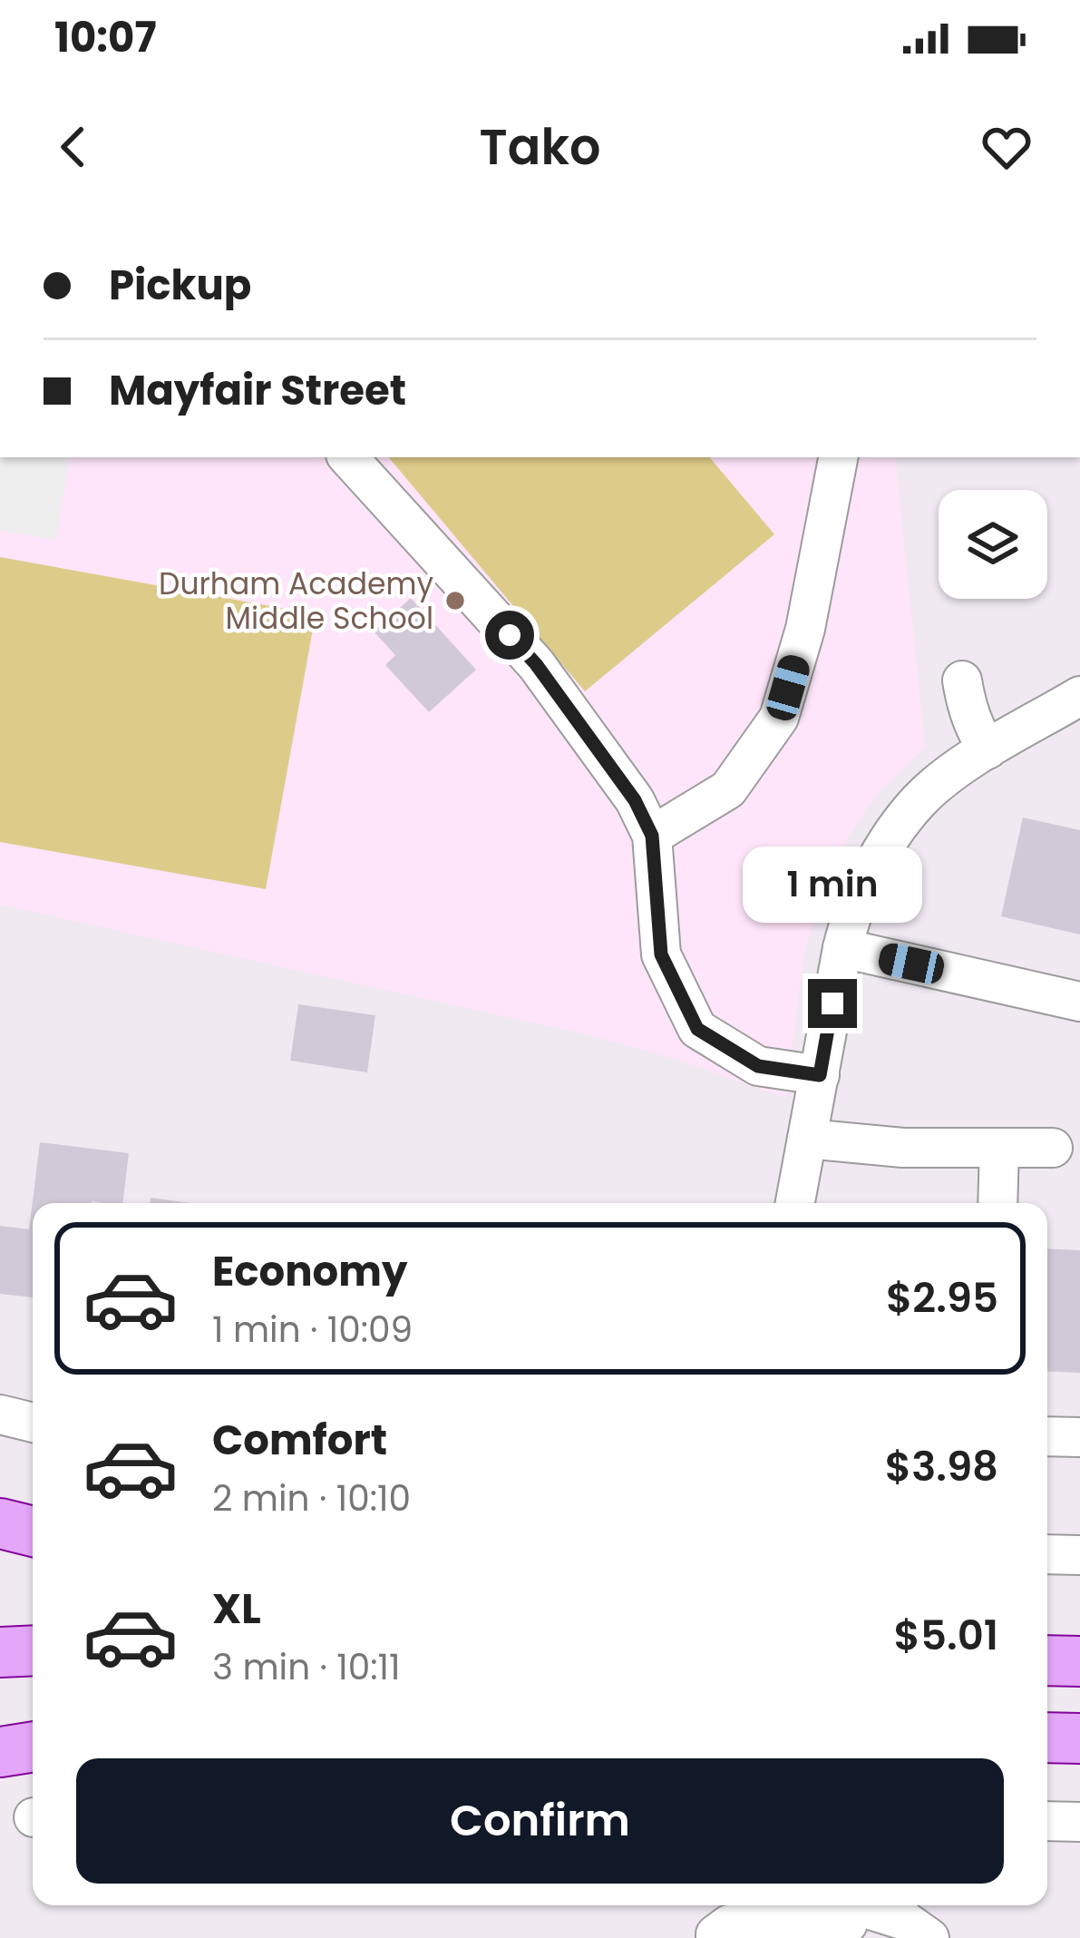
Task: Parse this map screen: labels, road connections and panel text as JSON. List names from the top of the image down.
{
  "places": ["Durham Academy Middle School"],
  "page": {
    "status": "10:07",
    "header": "Tako",
    "banner": ["Pickup", "Mayfair Street"],
    "bubble": "1 min",
    "list": [
      {
        "name": "Economy",
        "note": "1 min · 10:09",
        "value": "$2.95"
      },
      {
        "name": "Comfort",
        "note": "2 min · 10:10",
        "value": "$3.98"
      },
      {
        "name": "XL",
        "note": "3 min · 10:11",
        "value": "$5.01"
      }
    ],
    "buttons": "Confirm"
  }
}
